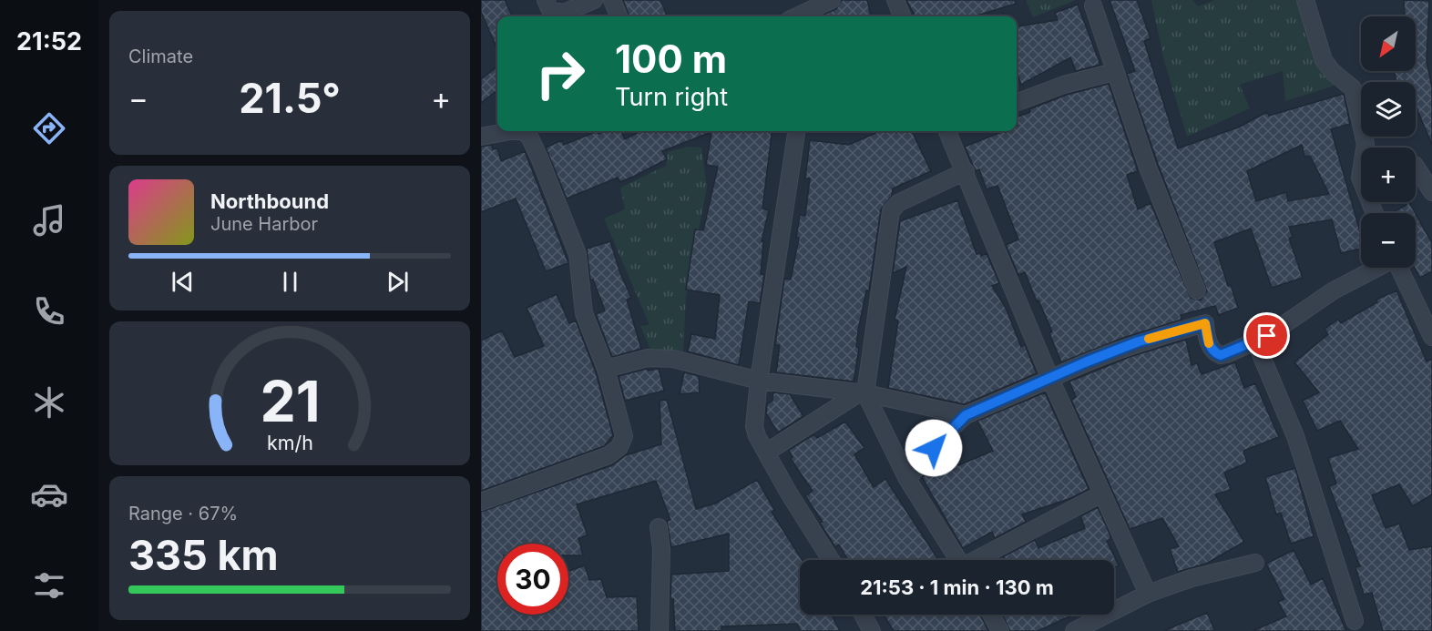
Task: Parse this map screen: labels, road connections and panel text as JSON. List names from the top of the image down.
{
  "north": "bottom left",
  "page": {
    "tabs": "21:52",
    "tile": [
      "Climate",
      ["Range · 67%", "335 km"]
    ],
    "map_buttons": ["+", "−"],
    "turn": ["100 m", "Turn right"],
    "heat": ["−", "21.5°", "+"],
    "song": ["Northbound", "June Harbor"],
    "limit": "30",
    "trip": "21:53 · 1 min · 130 m",
    "gauge": ["21", "km/h"]
  }
}
